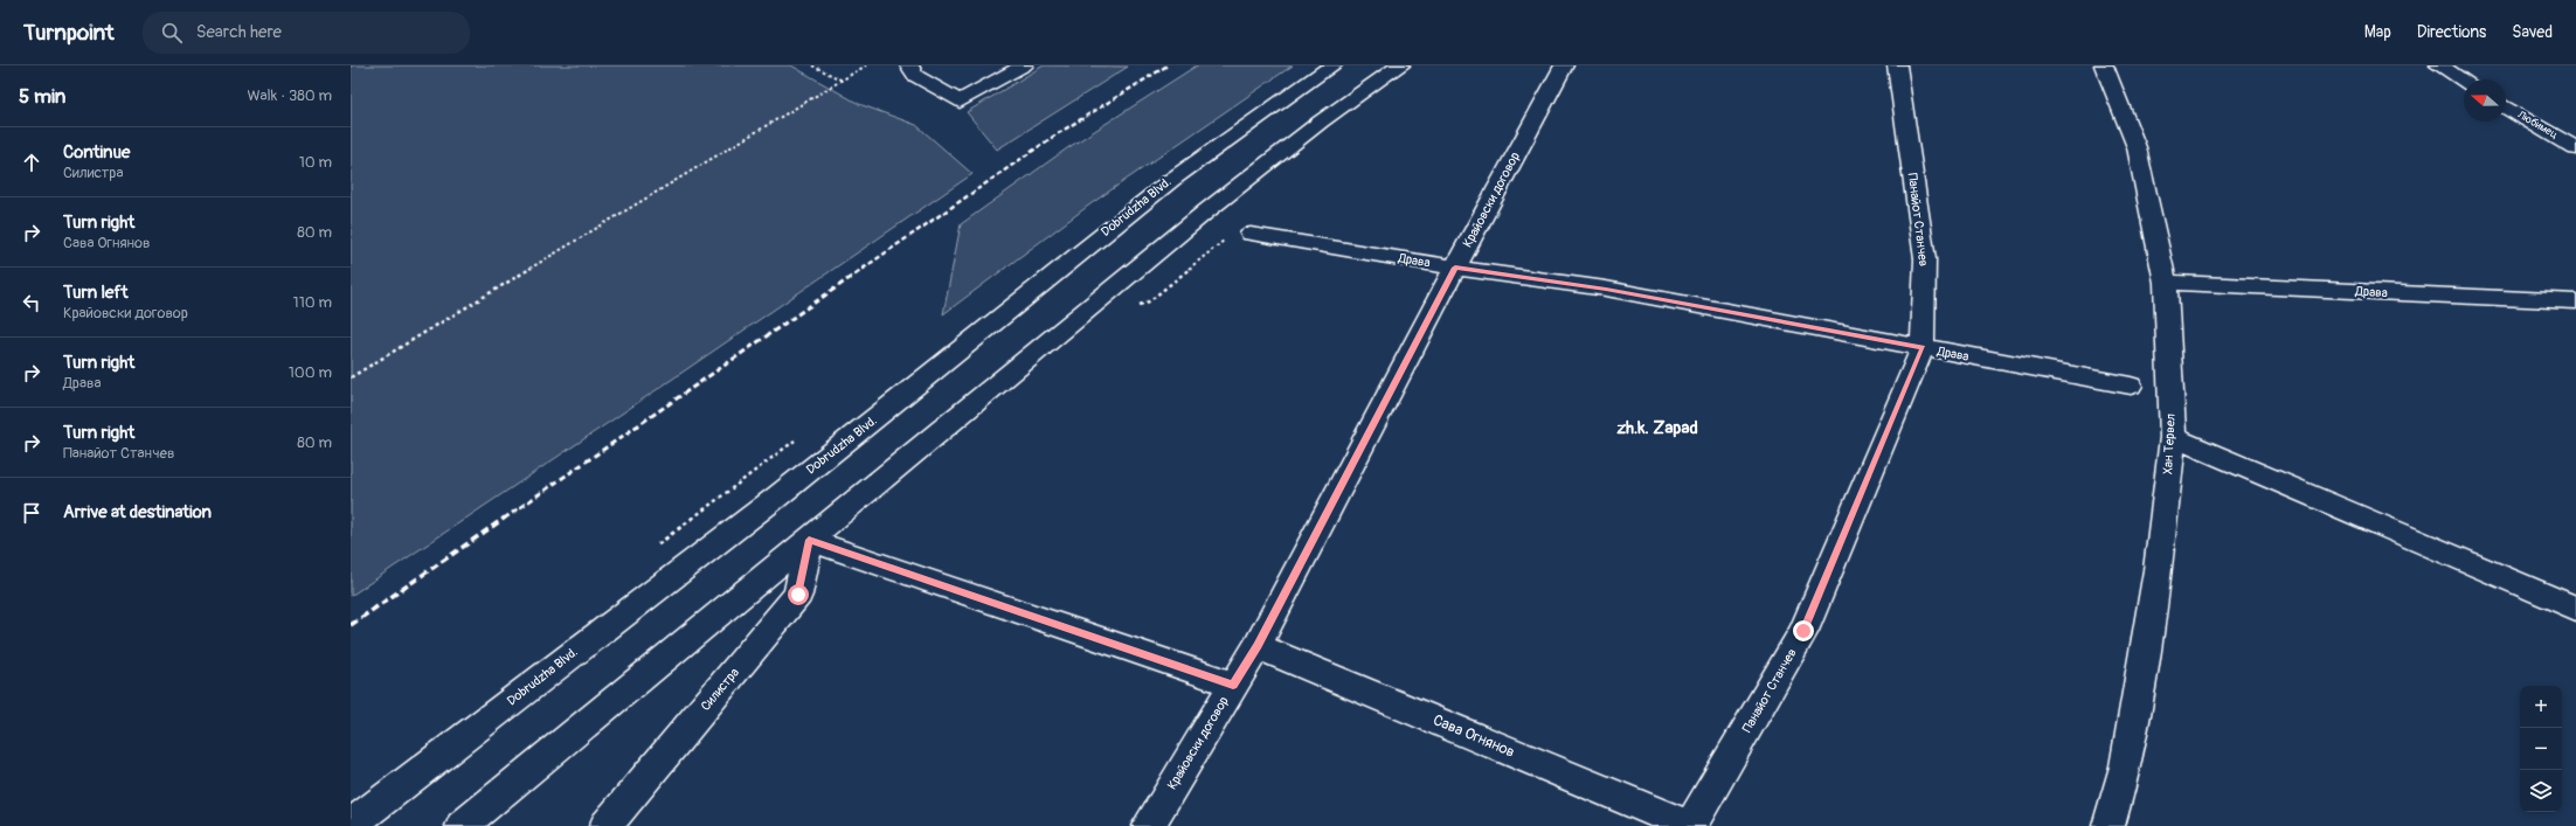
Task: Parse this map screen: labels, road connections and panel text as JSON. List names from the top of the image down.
{
  "streets": {
    "street": [
      "Любимец",
      "Крайовски договор",
      "Dobrudzha Blvd.",
      "Панайот Станчев",
      "Драва",
      "Хан Тервел",
      "Силистра",
      "Сава Огнянов"
    ]
  },
  "crossings": [
    ["Крайовски договор", "Драва"],
    ["Крайовски договор", "Сава Огнянов"],
    ["Панайот Станчев", "Драва"],
    ["Панайот Станчев", "Сава Огнянов"],
    ["Драва", "Хан Тервел"]
  ],
  "districts": ["zh.k. Zapad"],
  "north": "left",
  "page": {
    "header": "Turnpoint",
    "search": "Search here",
    "nav": ["Map", "Directions", "Saved"],
    "heading": ["5 min", "Walk · 380 m"],
    "list": [
      ["Continue", "Силистра", "10 m"],
      ["Turn right", "Сава Огнянов", "80 m"],
      ["Turn left", "Крайовски договор", "110 m"],
      ["Turn right", "Драва", "100 m"],
      ["Turn right", "Панайот Станчев", "80 m"],
      "Arrive at destination"
    ],
    "map_buttons": ["+", "−"]
  }
}
